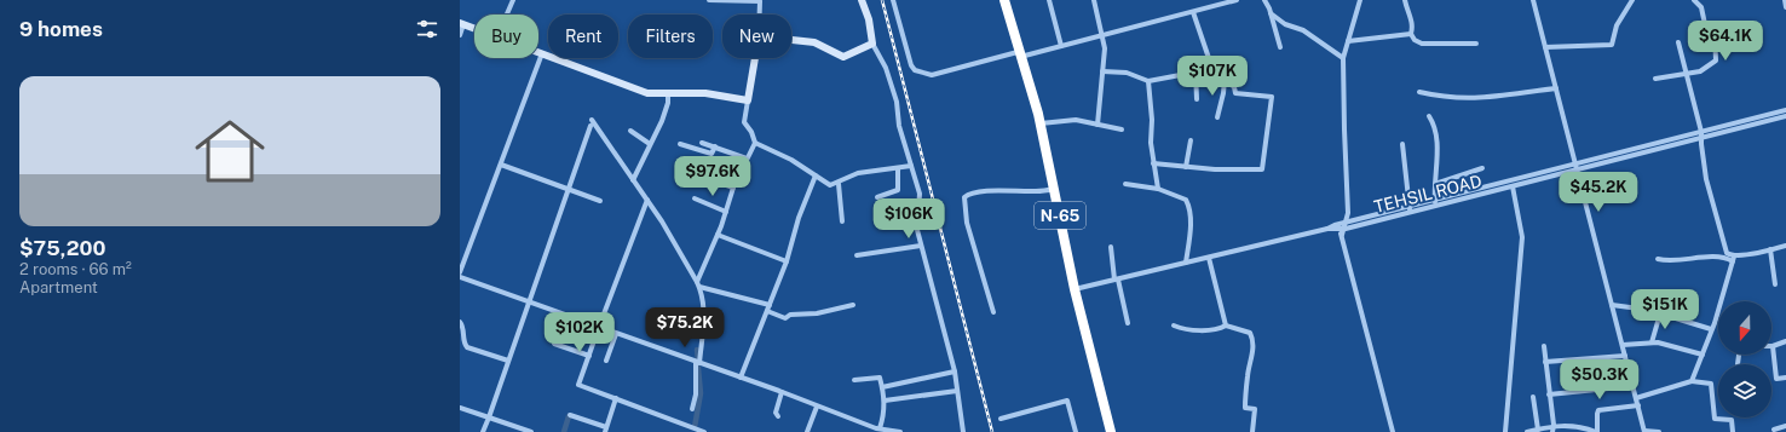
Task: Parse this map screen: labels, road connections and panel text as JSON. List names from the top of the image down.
{
  "streets": {
    "highway": ["N-65"],
    "street": ["TEHSIL ROAD"]
  },
  "north": "bottom",
  "page": {
    "heading": "9 homes",
    "chip": [
      "Buy",
      "Rent",
      "Filters",
      "New"
    ],
    "price": [
      "$64.1K",
      "$107K",
      "$97.6K",
      "$45.2K",
      "$106K",
      "$151K",
      "$75.2K",
      "$102K",
      "$50.3K"
    ],
    "list": [
      {
        "name": "$75,200",
        "note": "2 rooms · 66 m² · Apartment"
      }
    ]
  }
}
